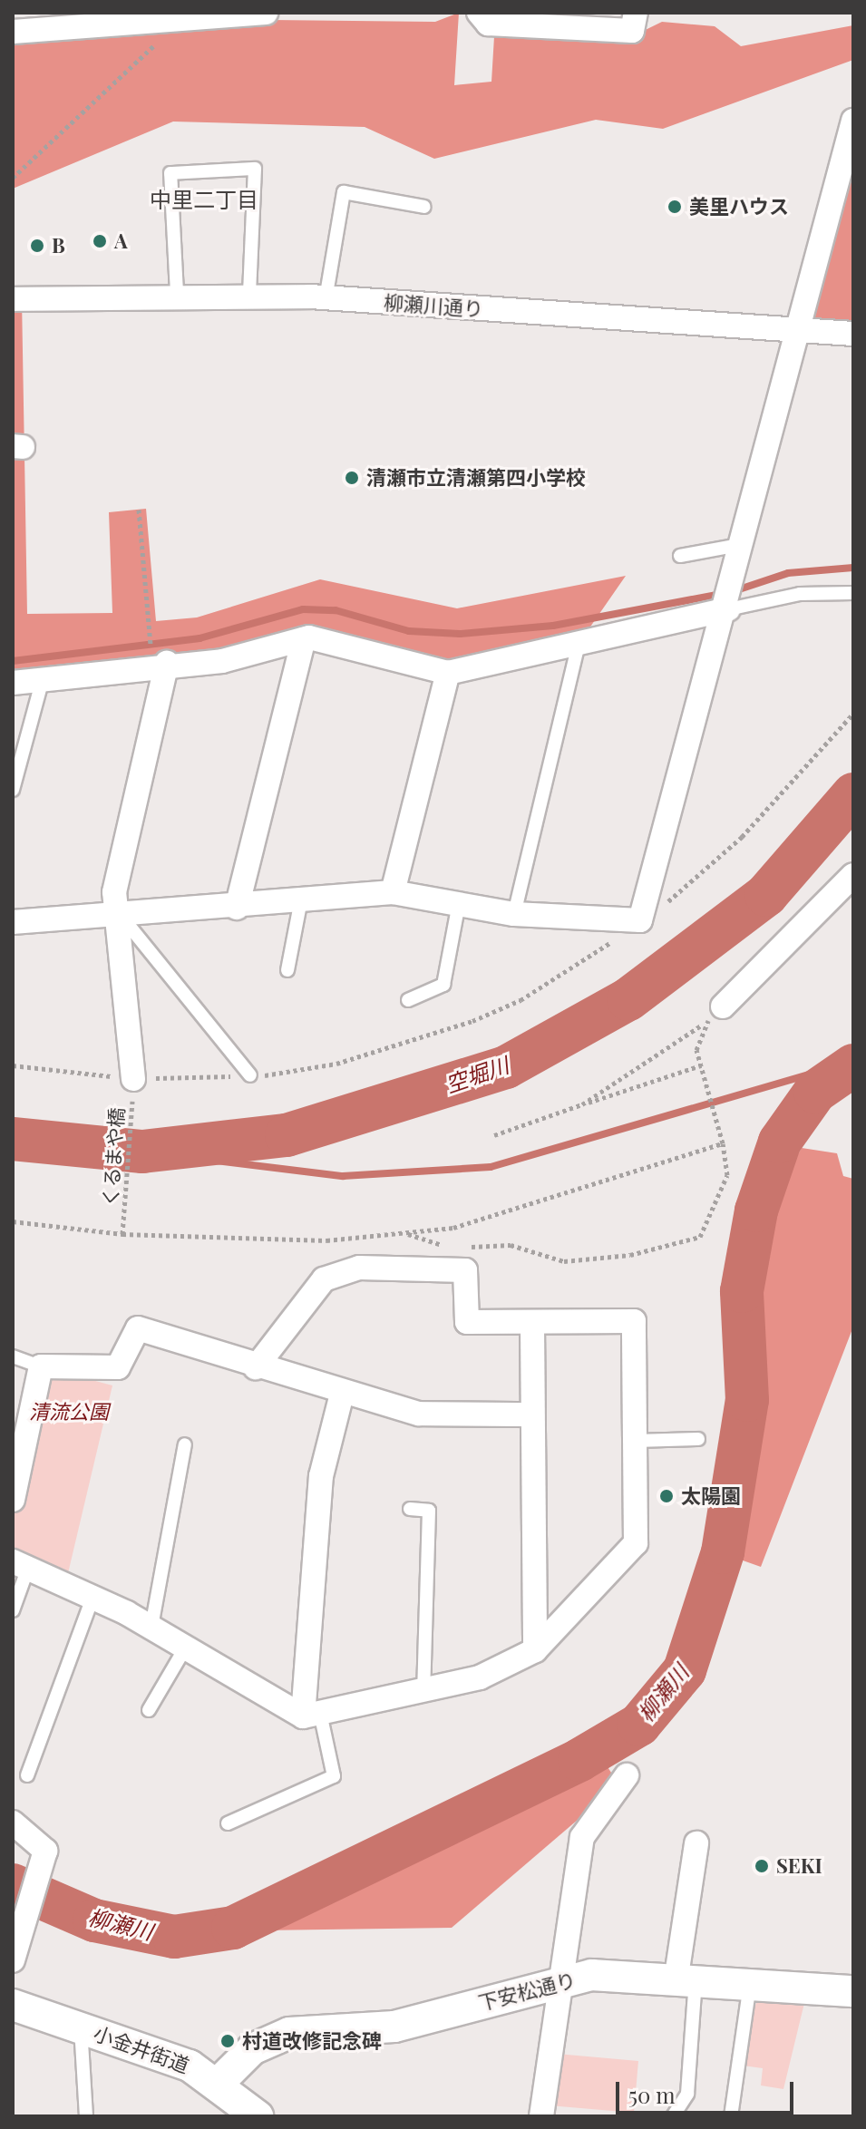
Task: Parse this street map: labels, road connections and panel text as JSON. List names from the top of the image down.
{
  "streets": {
    "street": ["柳瀬川通り", "下安松通り", "小金井街道"],
    "path": ["くるまや橋"]
  },
  "crossings": [
    ["下安松通り", "小金井街道"]
  ],
  "districts": ["中里二丁目"],
  "water": ["空堀川", "柳瀬川"],
  "parks": ["清流公園"],
  "places": [
    "美里ハウス",
    "A",
    "B",
    "清瀬市立清瀬第四小学校",
    "太陽園",
    "SEKI",
    "村道改修記念碑"
  ],
  "scale_bar": "50 m"
}
